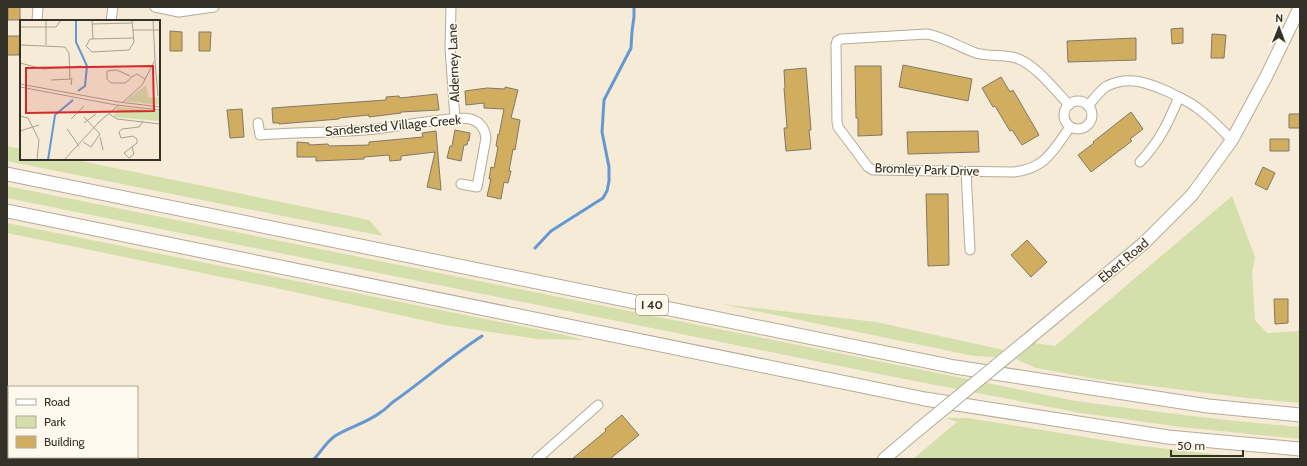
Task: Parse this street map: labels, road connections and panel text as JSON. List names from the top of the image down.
{
  "streets": {
    "highway": ["I 40"],
    "main road": ["Ebert Road"],
    "street": ["Alderney Lane", "Sandersted Village Creek", "Bromley Park Drive"]
  },
  "crossings": [
    ["Alderney Lane", "Sandersted Village Creek"]
  ],
  "legend": ["Road", "Park", "Building"],
  "scale_bar": "50 m",
  "north": "top"
}
